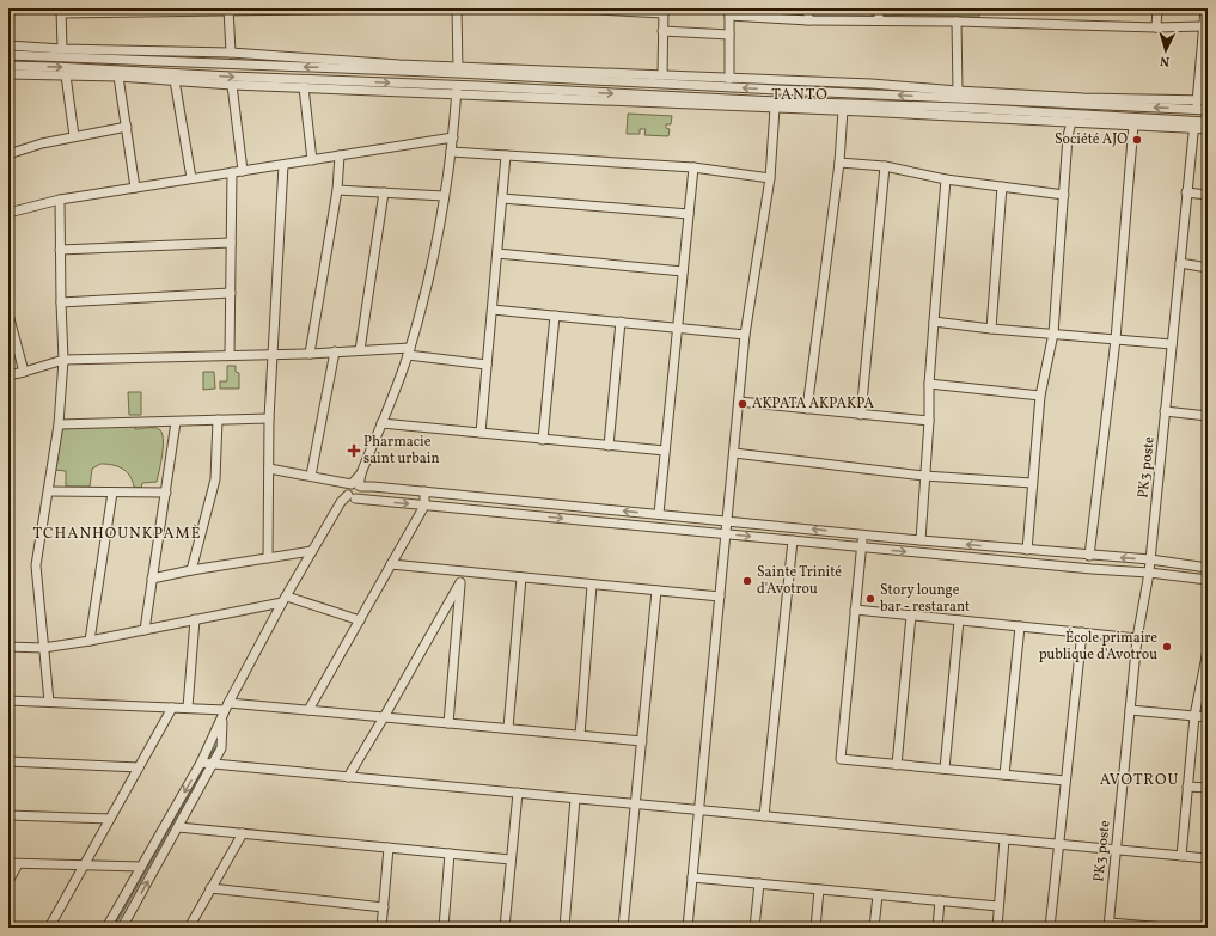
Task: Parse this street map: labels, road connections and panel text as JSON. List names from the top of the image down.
{
  "streets": {
    "street": ["PK3 poste"]
  },
  "districts": ["TANTO", "TCHANHOUNKPAMÈ", "AVOTROU"],
  "places": {
    "other": [
      "Société AJO",
      "AKPATA AKPAKPA",
      "Sainte Trinité d'Avotrou",
      "Story lounge bar - restarant",
      "École primaire publique d'Avotrou"
    ],
    "health": ["Pharmacie saint urbain"]
  },
  "north": "bottom"
}
